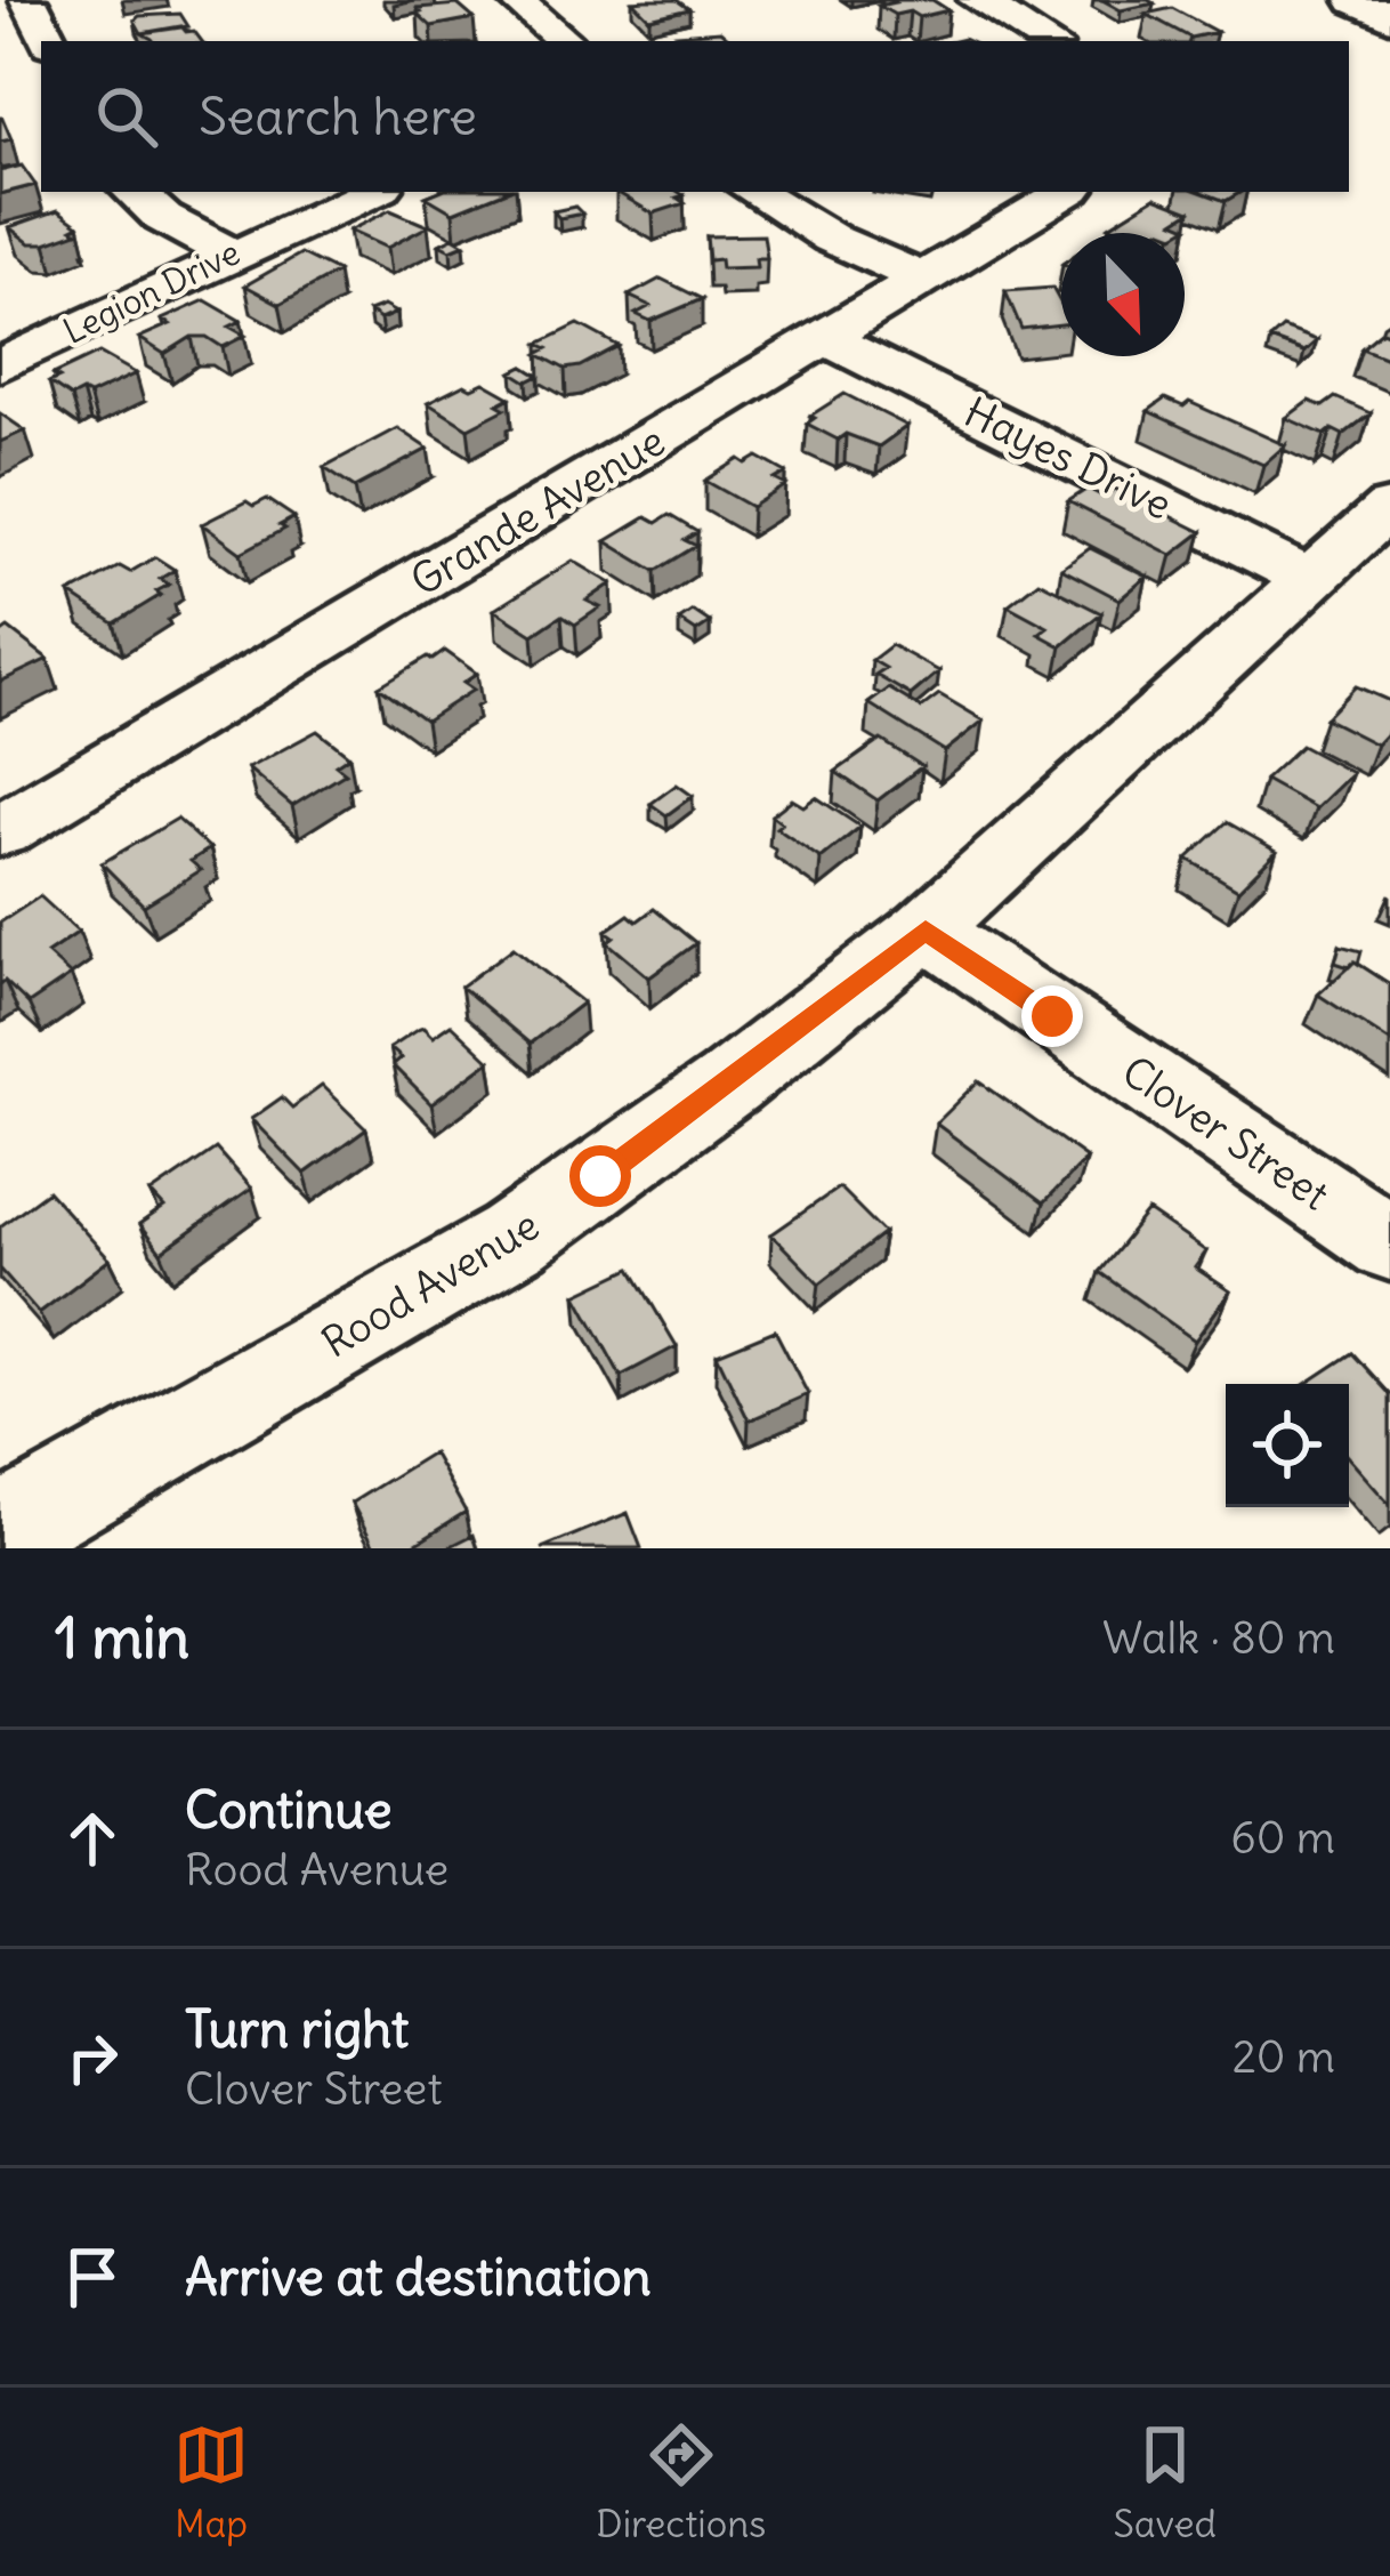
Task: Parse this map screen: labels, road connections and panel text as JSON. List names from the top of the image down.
{
  "streets": {
    "street": [
      "Legion Drive",
      "Hayes Drive",
      "Grande Avenue",
      "Clover Street",
      "Rood Avenue"
    ]
  },
  "crossings": [
    ["Hayes Drive", "Grande Avenue"],
    ["Hayes Drive", "Rood Avenue"],
    ["Clover Street", "Rood Avenue"]
  ],
  "north": "bottom right",
  "page": {
    "search": "Search here",
    "heading": ["1 min", "Walk · 80 m"],
    "list": [
      ["Continue", "Rood Avenue", "60 m"],
      ["Turn right", "Clover Street", "20 m"],
      "Arrive at destination"
    ],
    "nav": ["Map", "Directions", "Saved"]
  }
}
